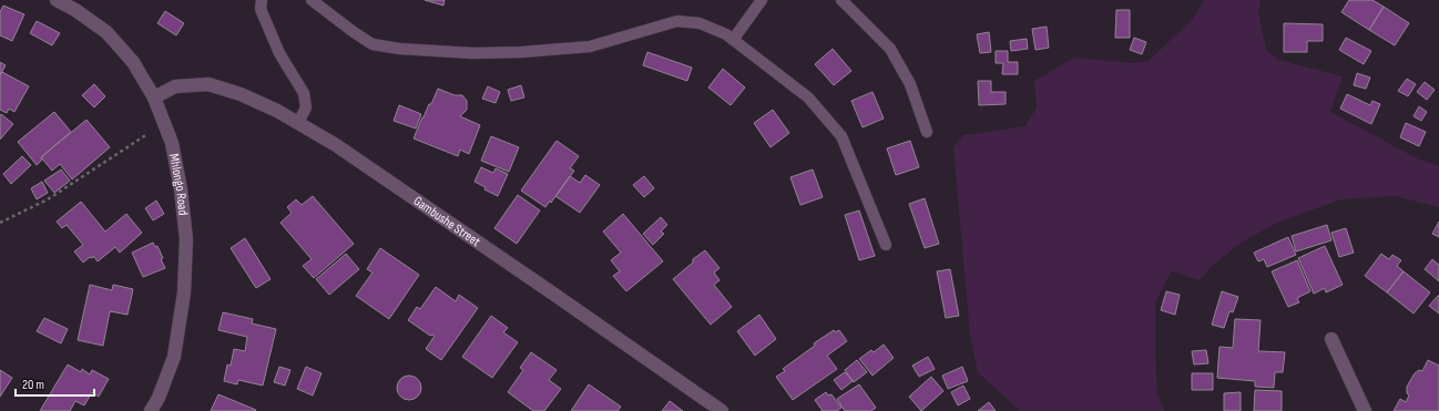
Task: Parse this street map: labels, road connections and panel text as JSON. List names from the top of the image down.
{
  "streets": {
    "street": ["Mhlongo Road", "Gambushe Street"]
  },
  "crossings": [
    ["Mhlongo Road", "Gambushe Street"]
  ],
  "scale_bar": "20 m"
}
